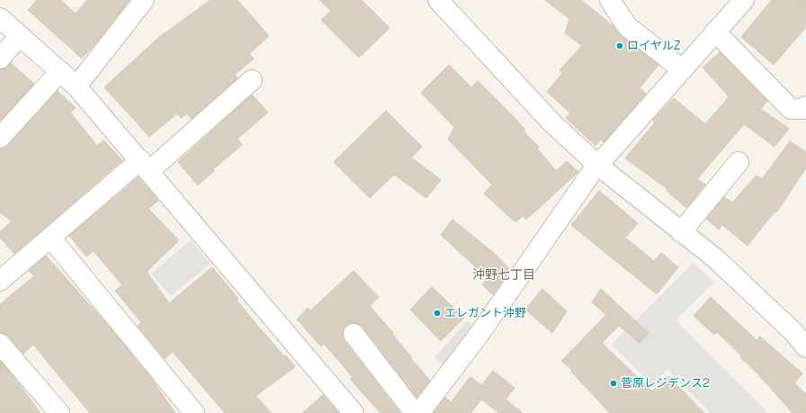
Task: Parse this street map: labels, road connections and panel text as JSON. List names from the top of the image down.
{
  "districts": ["沖野七丁目"],
  "places": ["ロイヤルZ", "エレガント沖野", "菅原レジデンス2"]
}
